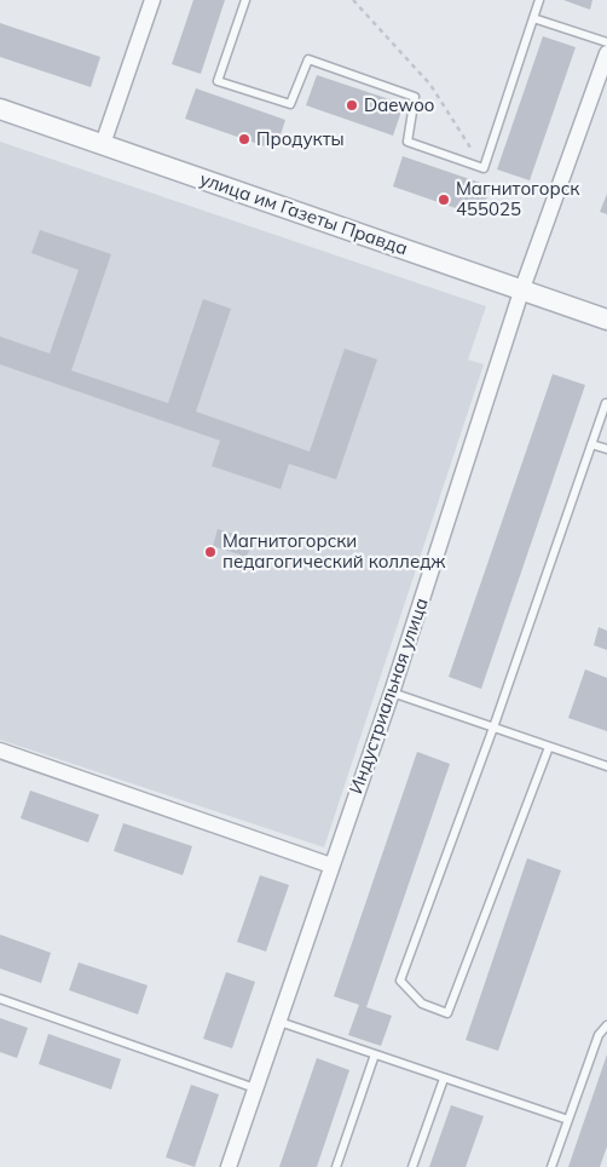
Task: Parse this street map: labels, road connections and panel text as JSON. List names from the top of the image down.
{
  "streets": {
    "street": ["улица им Газеты Правда", "Индустриальная улица"]
  },
  "crossings": [
    ["улица им Газеты Правда", "Индустриальная улица"]
  ],
  "places": [
    "Daewoo",
    "Продукты",
    "Магнитогорск 455025",
    "Магнитогорски педагогический колледж"
  ]
}
